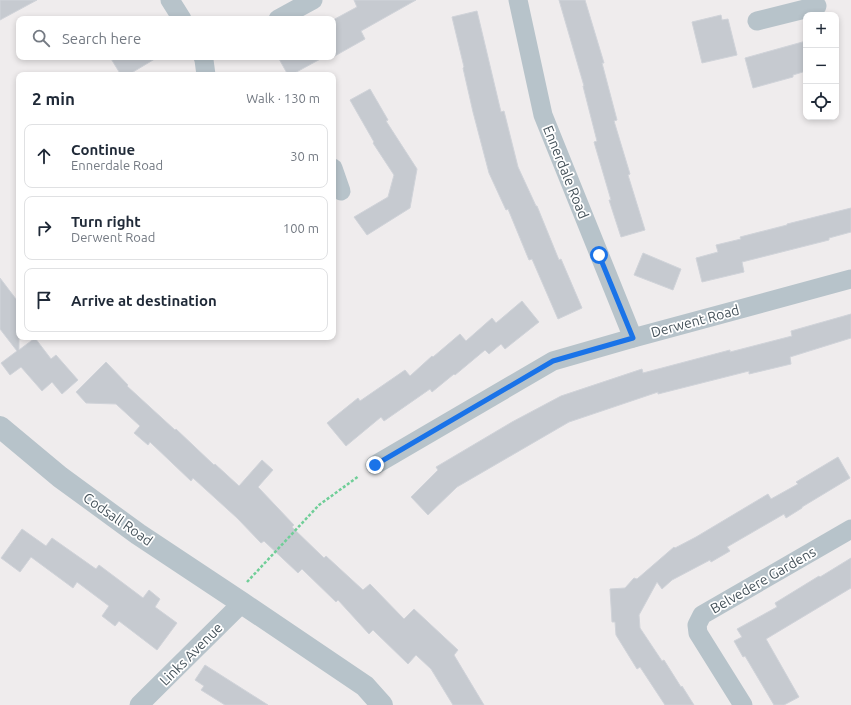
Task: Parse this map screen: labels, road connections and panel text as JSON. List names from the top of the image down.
{
  "streets": {
    "street": [
      "Ennerdale Road",
      "Derwent Road",
      "Codsall Road",
      "Belvedere Gardens",
      "Links Avenue"
    ]
  },
  "crossings": [
    ["Ennerdale Road", "Derwent Road"],
    ["Codsall Road", "Links Avenue"]
  ],
  "page": {
    "map_buttons": ["+", "−"],
    "search": "Search here",
    "heading": ["2 min", "Walk · 130 m"],
    "list": [
      ["Continue", "Ennerdale Road", "30 m"],
      ["Turn right", "Derwent Road", "100 m"],
      "Arrive at destination"
    ]
  }
}
